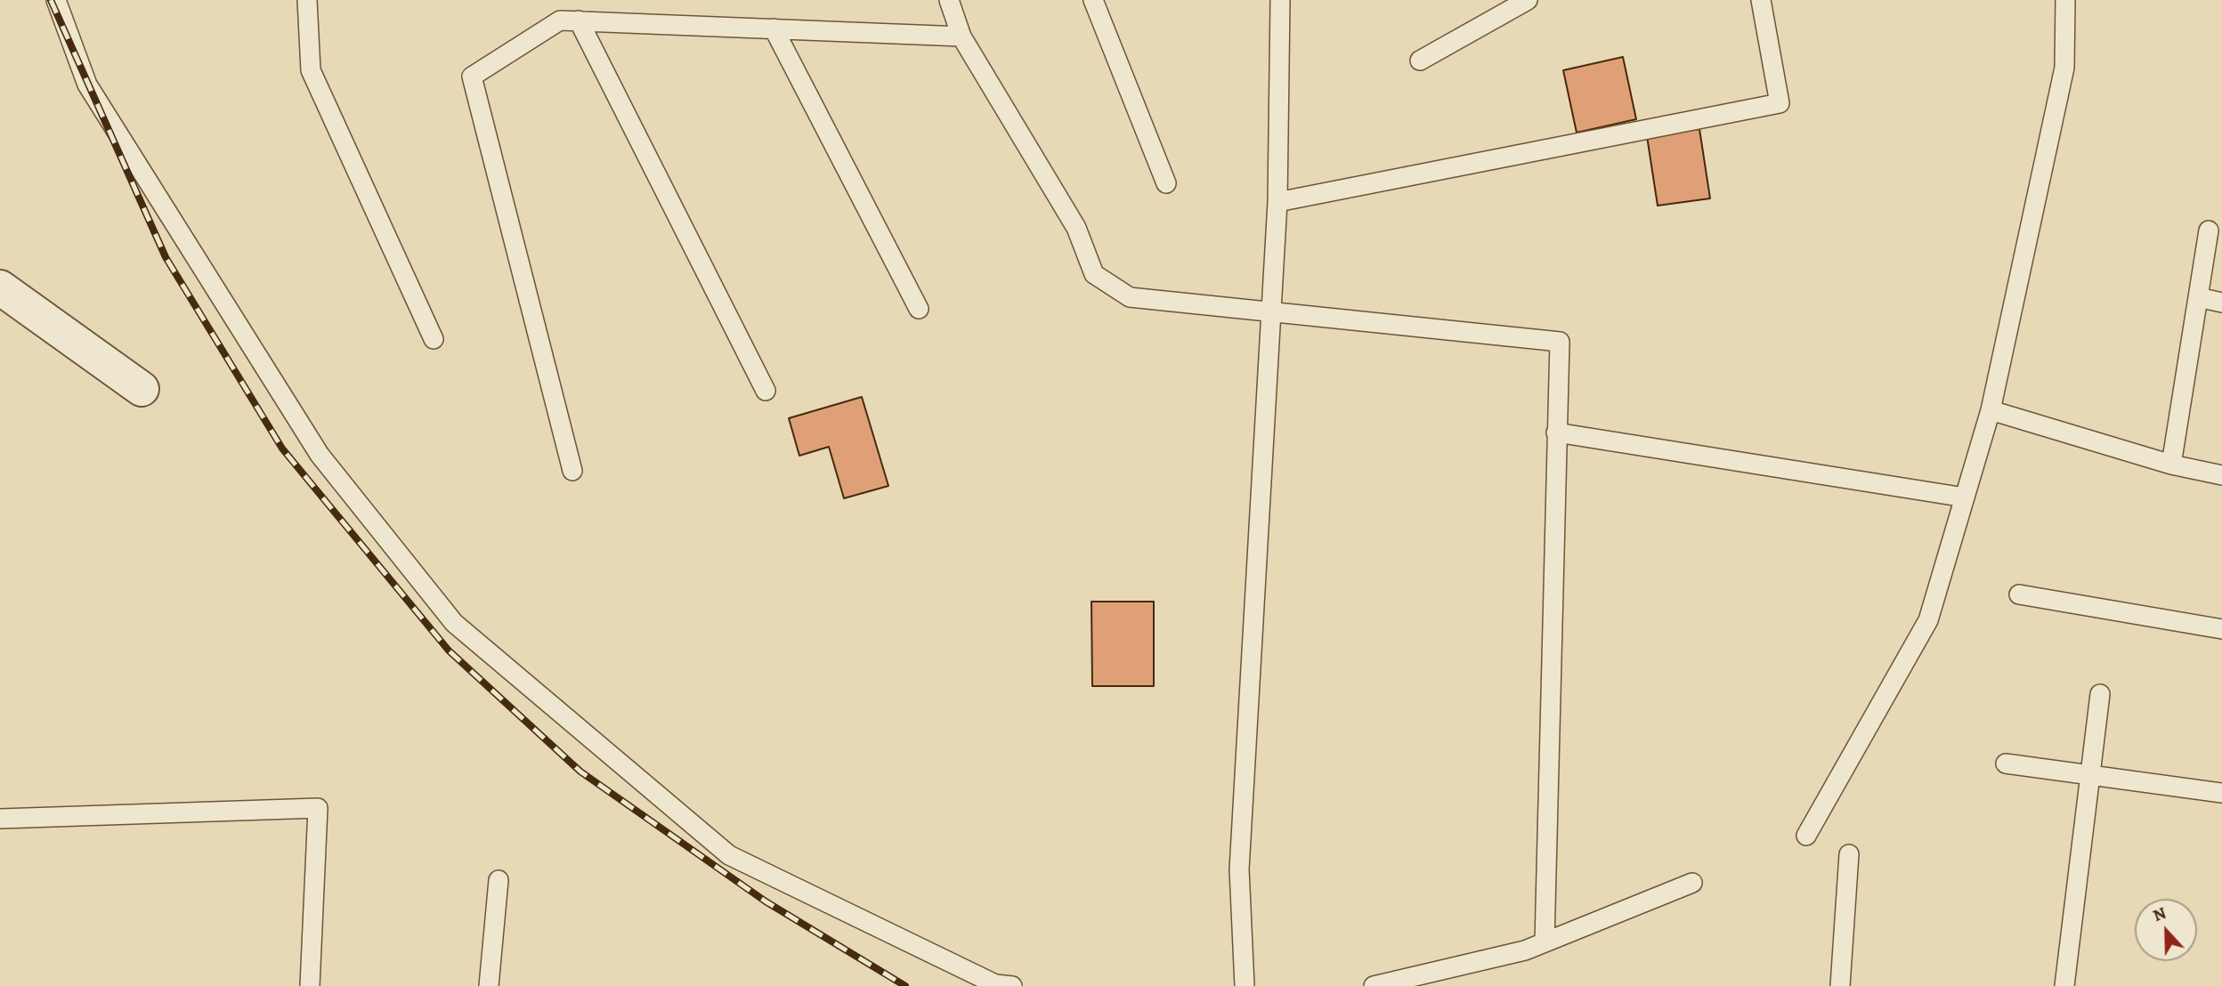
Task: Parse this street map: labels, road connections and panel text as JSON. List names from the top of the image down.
{
  "north": "top"
}
